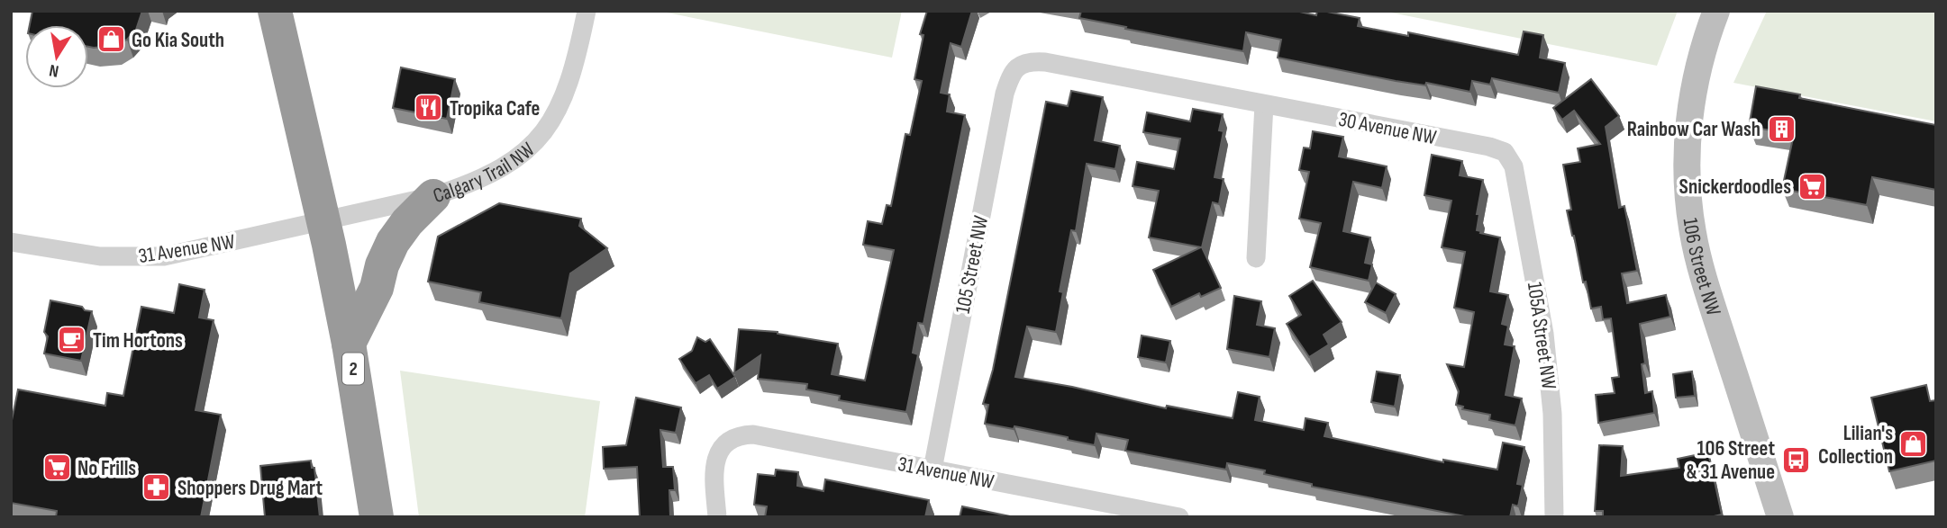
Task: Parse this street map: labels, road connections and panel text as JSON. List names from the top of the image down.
{
  "streets": {
    "highway": ["2"],
    "street": [
      "30 Avenue NW",
      "Calgary Trail NW",
      "31 Avenue NW",
      "105 Street NW",
      "106 Street NW",
      "105A Street NW"
    ]
  },
  "crossings": [
    ["30 Avenue NW", "105 Street NW"],
    ["30 Avenue NW", "105A Street NW"],
    ["Calgary Trail NW", "31 Avenue NW"],
    ["Calgary Trail NW", "2"],
    ["31 Avenue NW", "105 Street NW"],
    ["31 Avenue NW", "2"]
  ],
  "places": {
    "shop": ["Go Kia South", "Lilian's Collection"],
    "restaurant": ["Tropika Cafe"],
    "building": ["Rainbow Car Wash"],
    "supermarket": ["Snickerdoodles", "No Frills"],
    "cafe": ["Tim Hortons"],
    "bus stop": ["106 Street & 31 Avenue"],
    "pharmacy": ["Shoppers Drug Mart"]
  },
  "north": "bottom"
}
